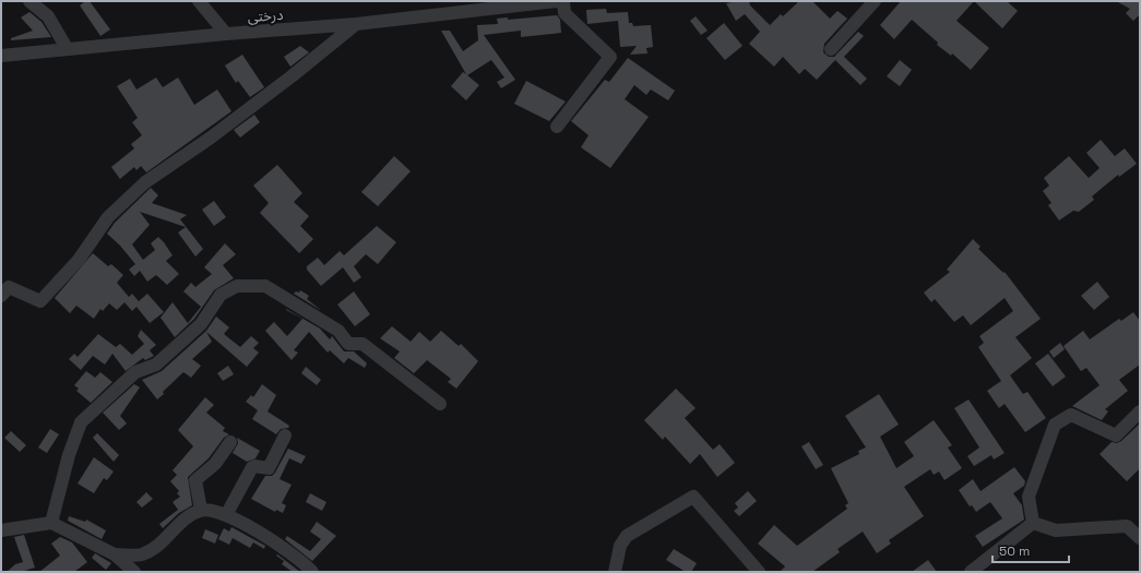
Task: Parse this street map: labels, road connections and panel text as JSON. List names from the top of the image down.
{
  "streets": {
    "street": ["درختی"]
  },
  "scale_bar": "50 m"
}
